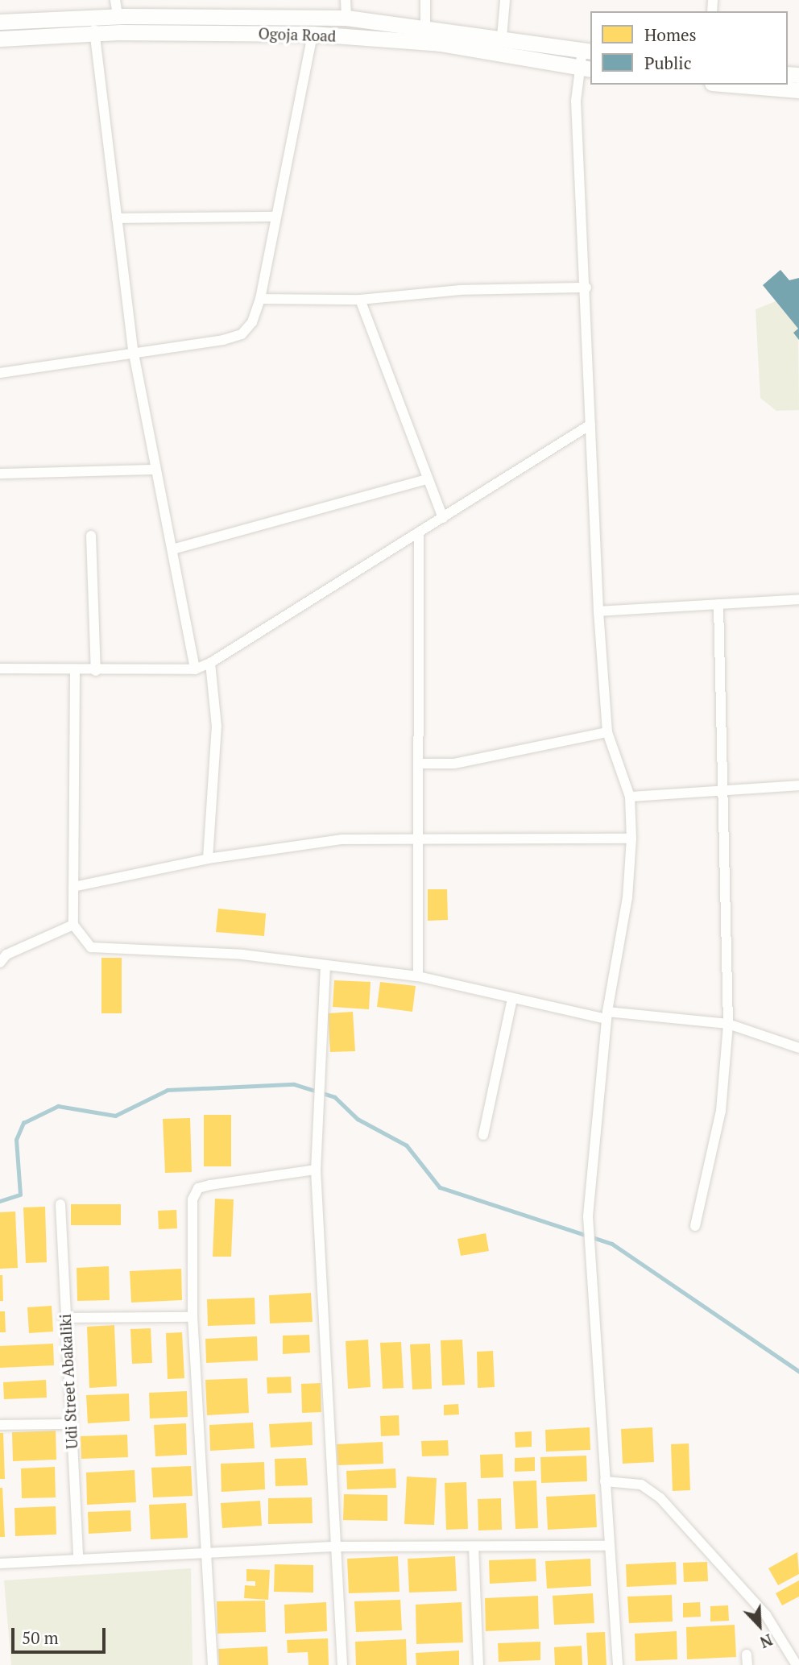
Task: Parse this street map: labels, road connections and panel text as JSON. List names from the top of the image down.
{
  "streets": {
    "main road": ["Ogoja Road"],
    "street": ["Udi Street Abakaliki"]
  },
  "legend": ["Homes", "Public"],
  "scale_bar": "50 m",
  "north": "bottom right"
}
